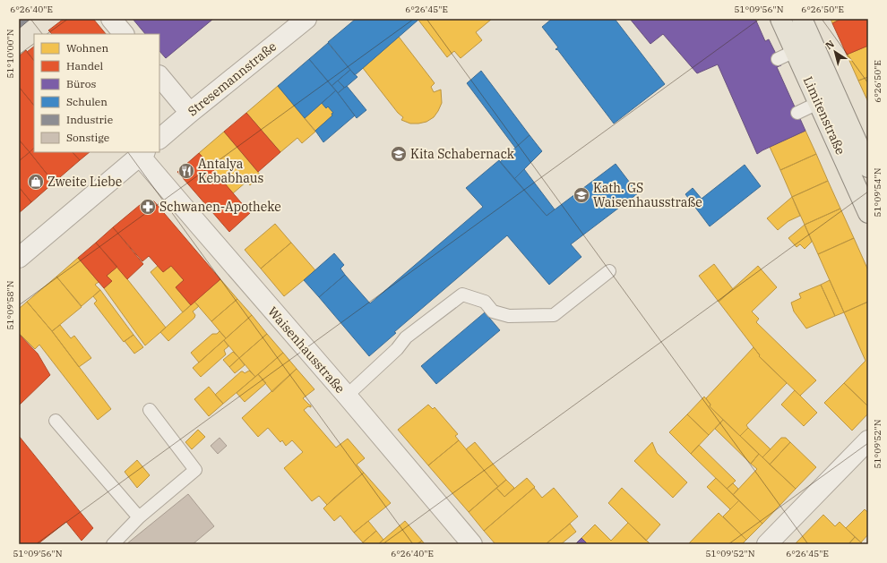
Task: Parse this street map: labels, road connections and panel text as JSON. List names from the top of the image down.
{
  "streets": {
    "main road": ["Limitenstraße"],
    "street": ["Stresemannstraße", "Waisenhausstraße"]
  },
  "places": {
    "school or university": ["Kita Schabernack", "Kath. GS Waisenhausstraße"],
    "restaurant": ["Antalya Kebabhaus"],
    "shop": ["Zweite Liebe"],
    "pharmacy": ["Schwanen-Apotheke"]
  },
  "legend": [
    "Wohnen",
    "Handel",
    "Büros",
    "Schulen",
    "Industrie",
    "Sonstige"
  ],
  "north": "top left",
  "coordinates": [
    "6°26'40\"E",
    "6°26'45\"E",
    "51°09'56\"N",
    "6°26'50\"E",
    "51°10'00\"N",
    "51°09'54\"N",
    "51°09'58\"N",
    "51°09'52\"N"
  ]
}
